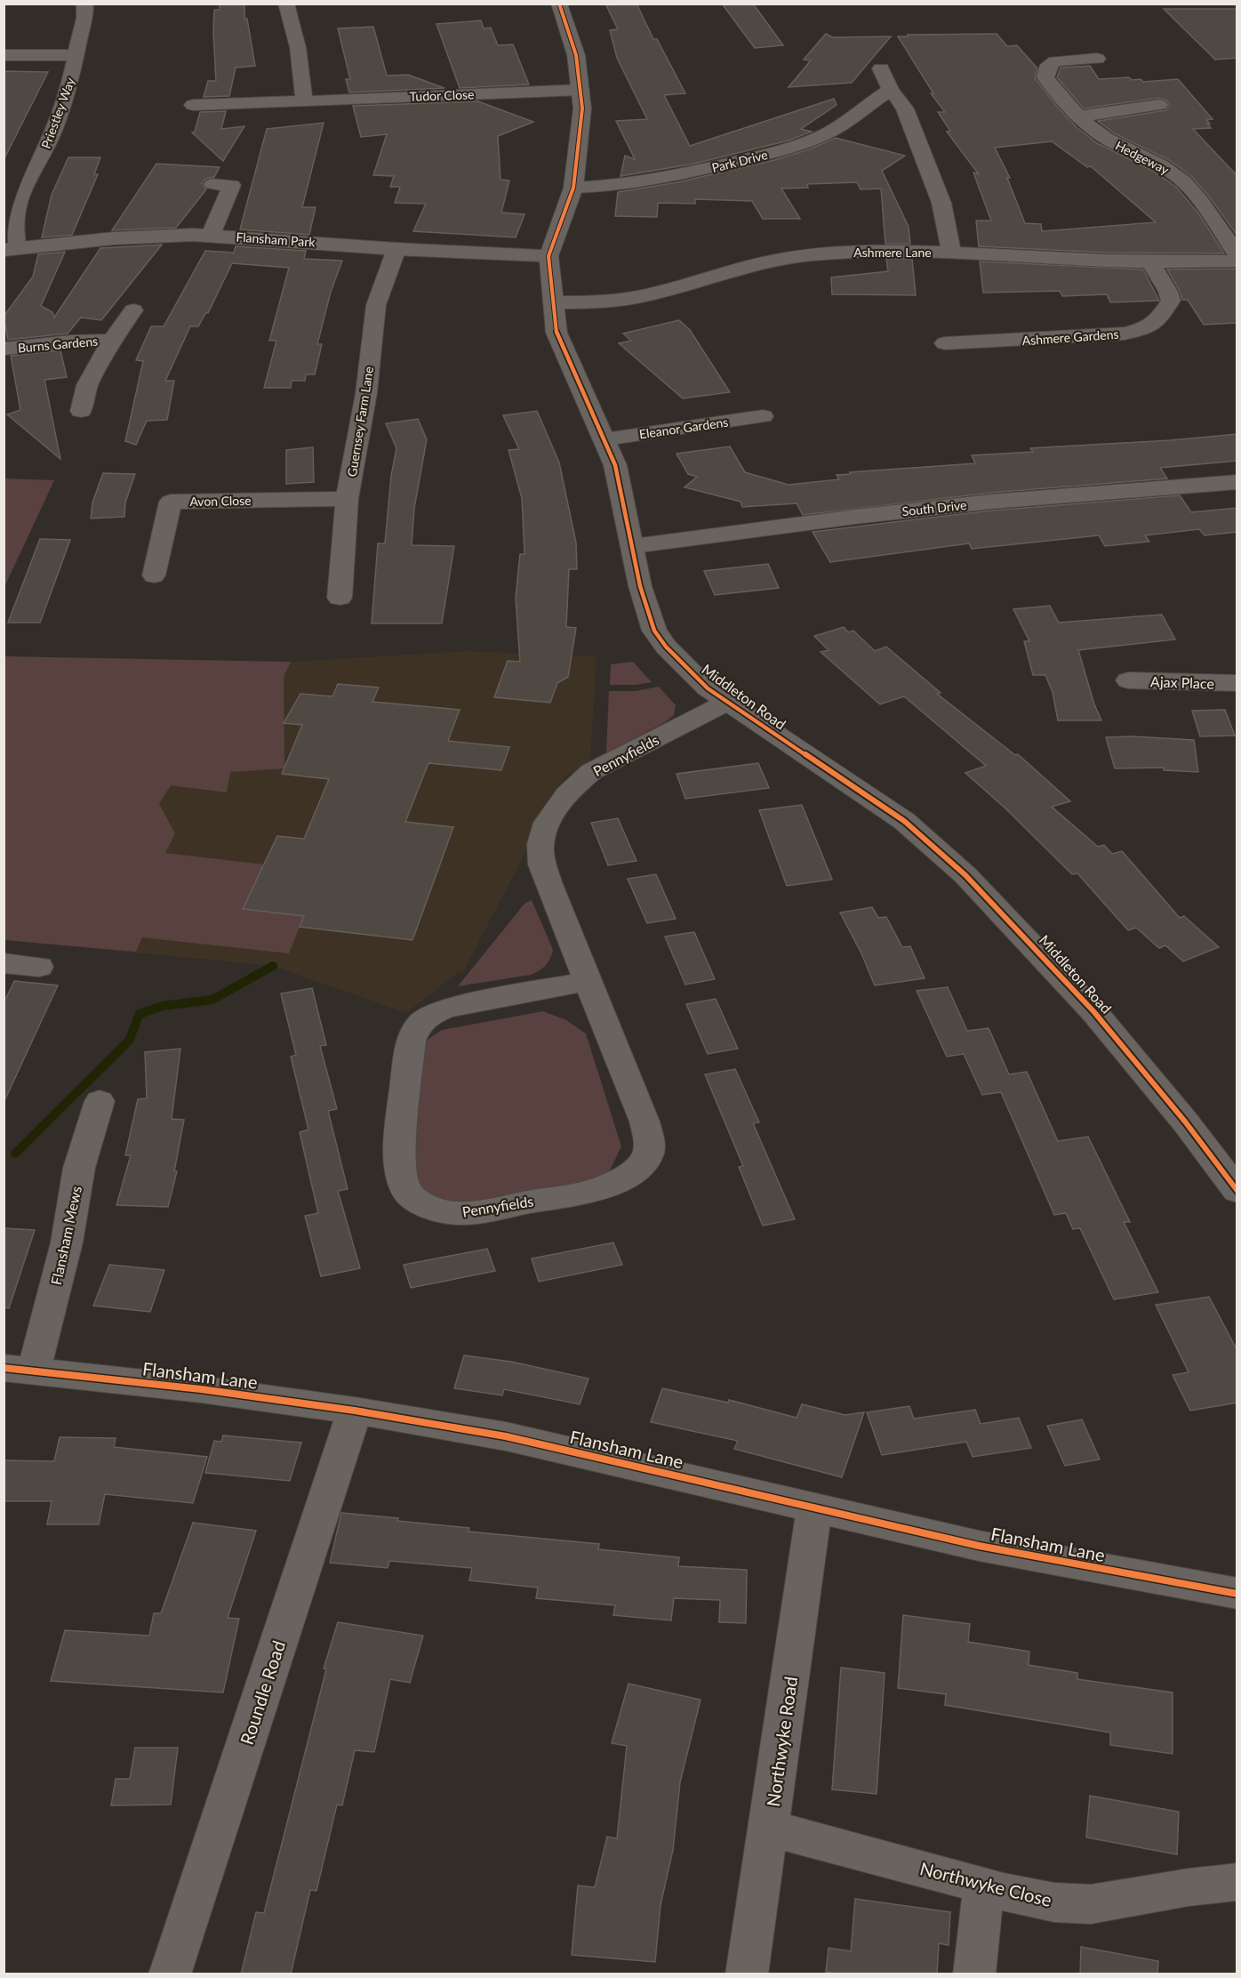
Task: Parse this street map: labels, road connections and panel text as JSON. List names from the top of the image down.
{
  "streets": {
    "street": [
      "Tudor Close",
      "Priestley Way",
      "Hedgeway",
      "Park Drive",
      "Flansham Park",
      "Ashmere Lane",
      "Ashmere Gardens",
      "Burns Gardens",
      "Guernsey Farm Lane",
      "Eleanor Gardens",
      "Avon Close",
      "South Drive",
      "Ajax Place",
      "Middleton Road",
      "Pennyfields",
      "Flansham Mews",
      "Flansham Lane",
      "Roundle Road",
      "Northwyke Road",
      "Northwyke Close"
    ]
  },
  "crossings": [
    ["Tudor Close", "Middleton Road"],
    ["Priestley Way", "Flansham Park"],
    ["Park Drive", "Middleton Road"],
    ["Flansham Park", "Guernsey Farm Lane"],
    ["Flansham Park", "Middleton Road"],
    ["Ashmere Lane", "Ashmere Gardens"],
    ["Ashmere Lane", "Middleton Road"],
    ["Guernsey Farm Lane", "Avon Close"],
    ["Eleanor Gardens", "Middleton Road"],
    ["South Drive", "Middleton Road"],
    ["Middleton Road", "Pennyfields"],
    ["Flansham Mews", "Flansham Lane"],
    ["Flansham Lane", "Roundle Road"],
    ["Flansham Lane", "Northwyke Road"],
    ["Northwyke Road", "Northwyke Close"]
  ]
}
